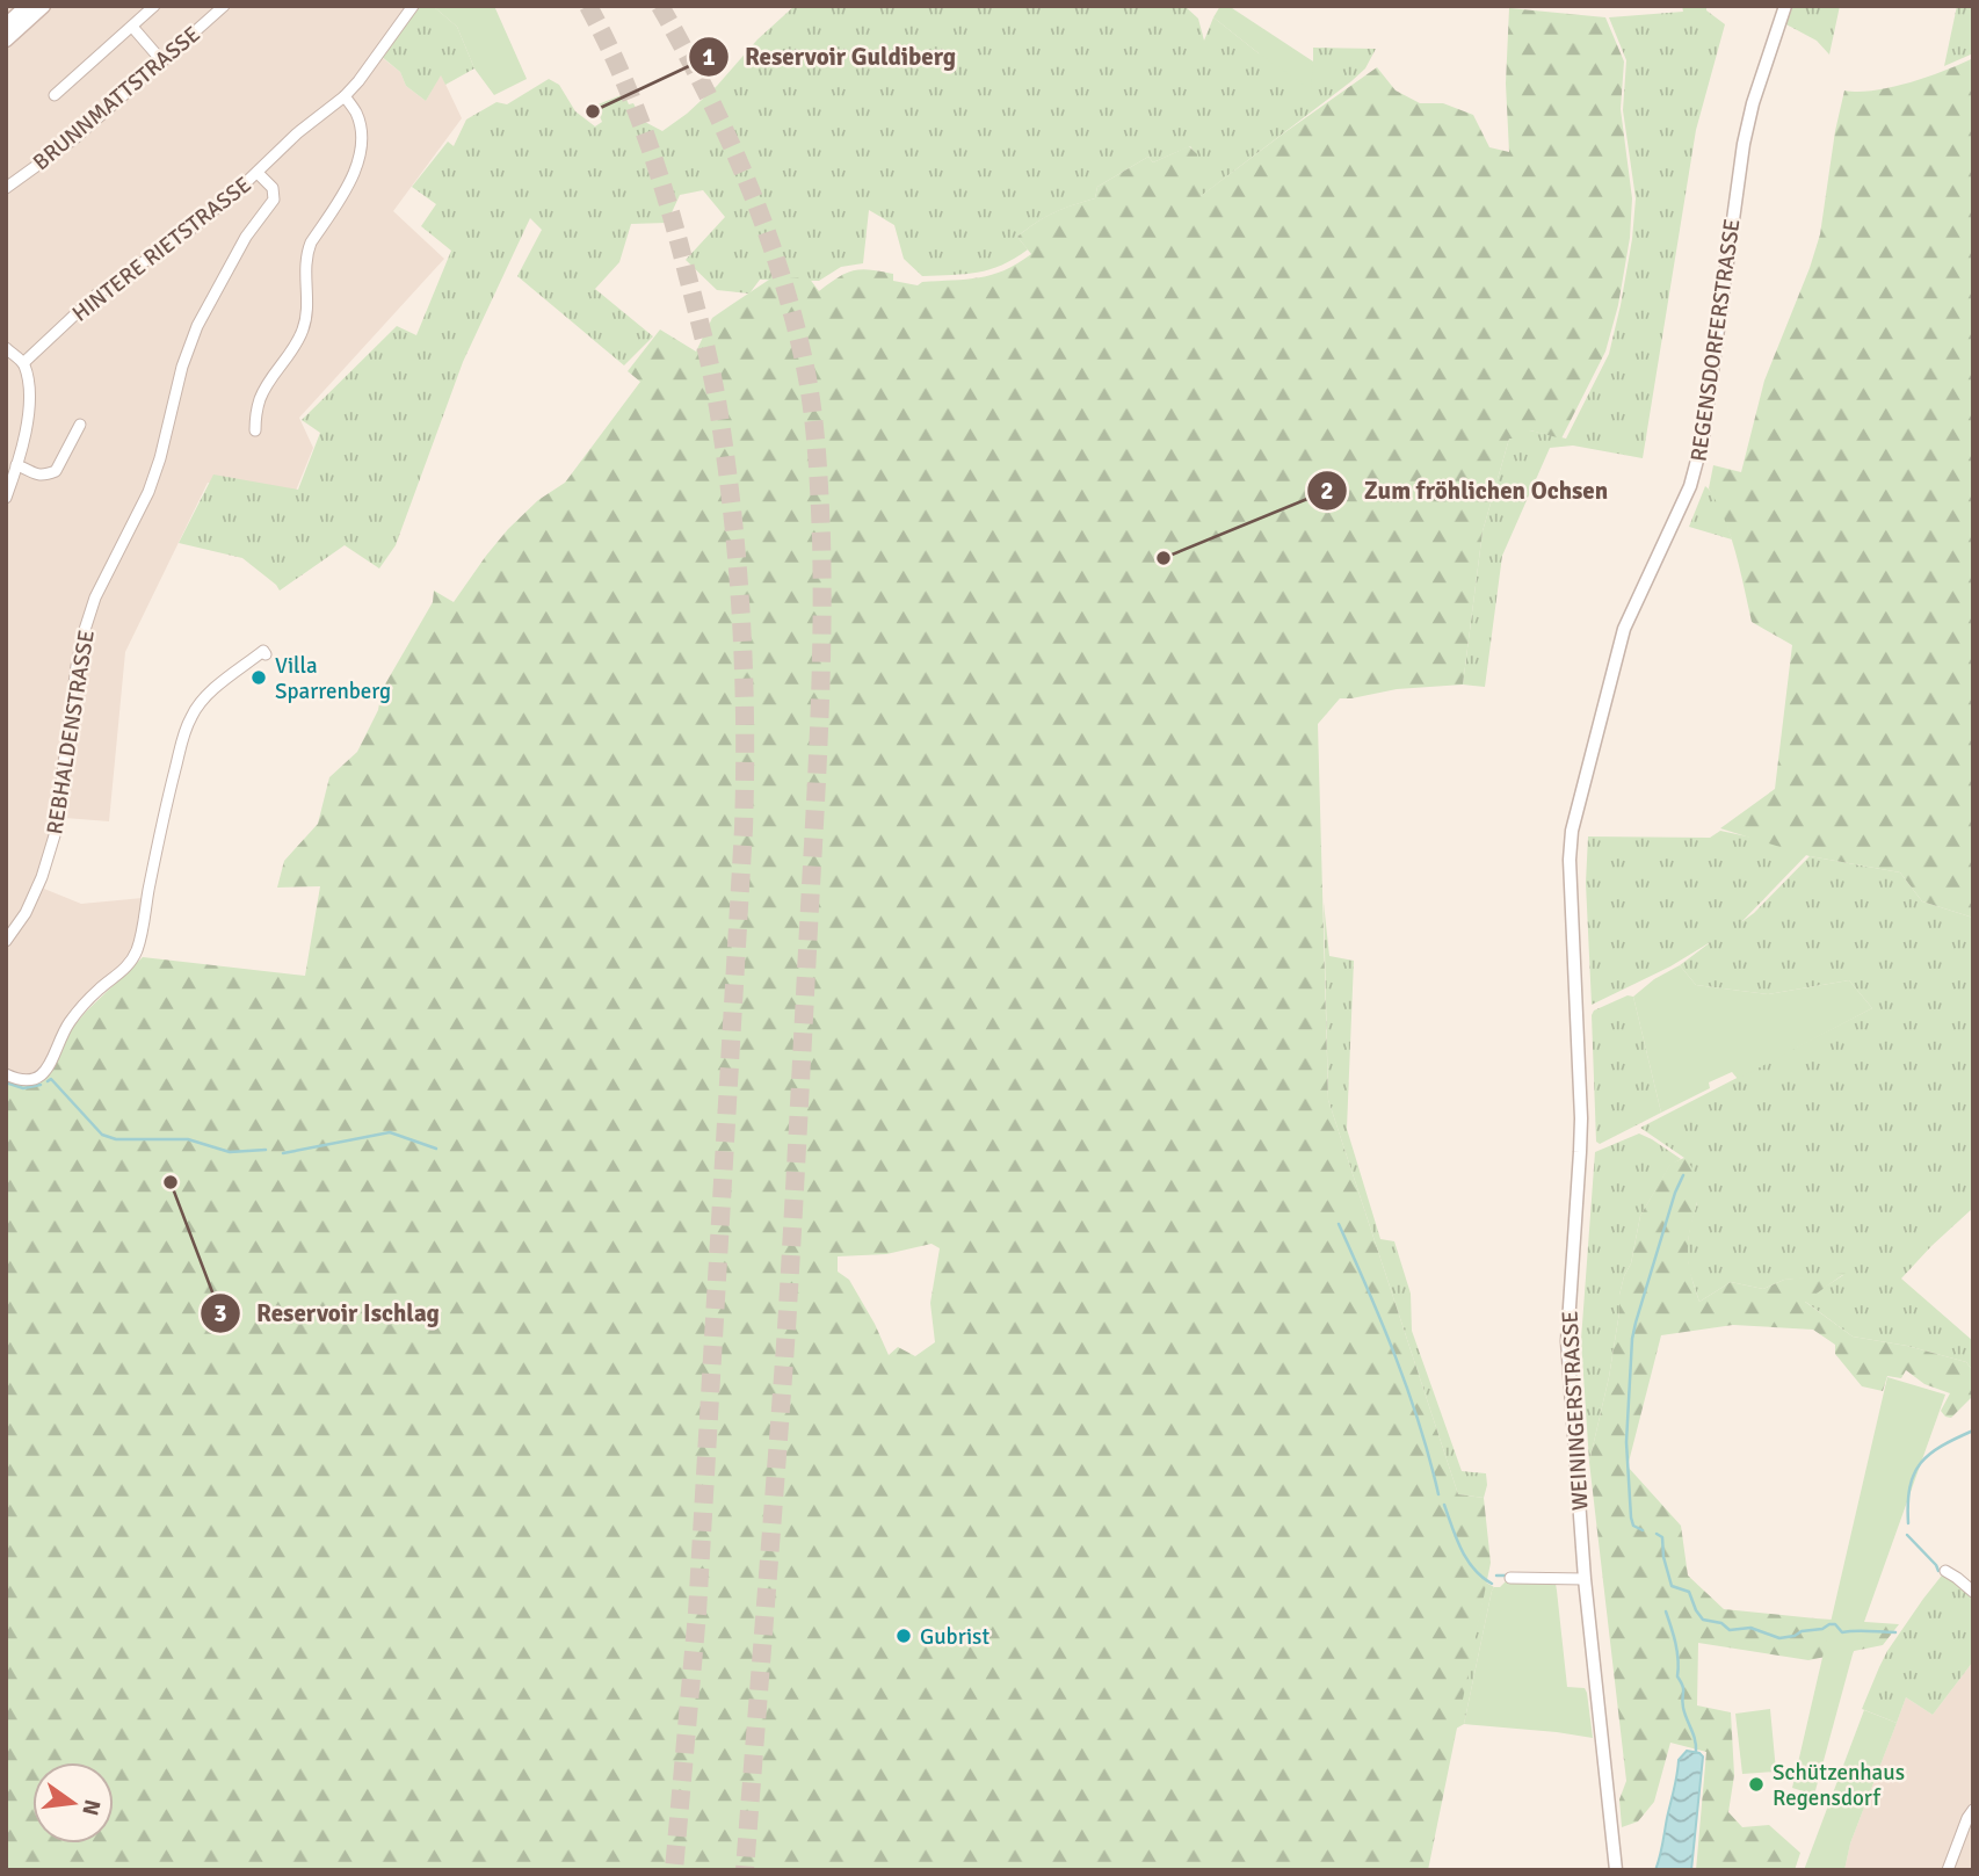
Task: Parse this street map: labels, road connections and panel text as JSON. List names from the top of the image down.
{
  "streets": {
    "street": [
      "BRUNNMATTSTRASSE",
      "HINTERE RIETSTRASSE",
      "REGENSDORFERSTRASSE",
      "REBHALDENSTRASSE",
      "WEININGERSTRASSE"
    ]
  },
  "crossings": [
    ["HINTERE RIETSTRASSE", "REBHALDENSTRASSE"],
    ["REGENSDORFERSTRASSE", "WEININGERSTRASSE"]
  ],
  "places": [
    "Reservoir Guldiberg",
    "Zum fröhlichen Ochsen",
    "Villa Sparrenberg",
    "Reservoir Ischlag",
    "Gubrist",
    "Schützenhaus Regensdorf"
  ],
  "north": "right"
}
